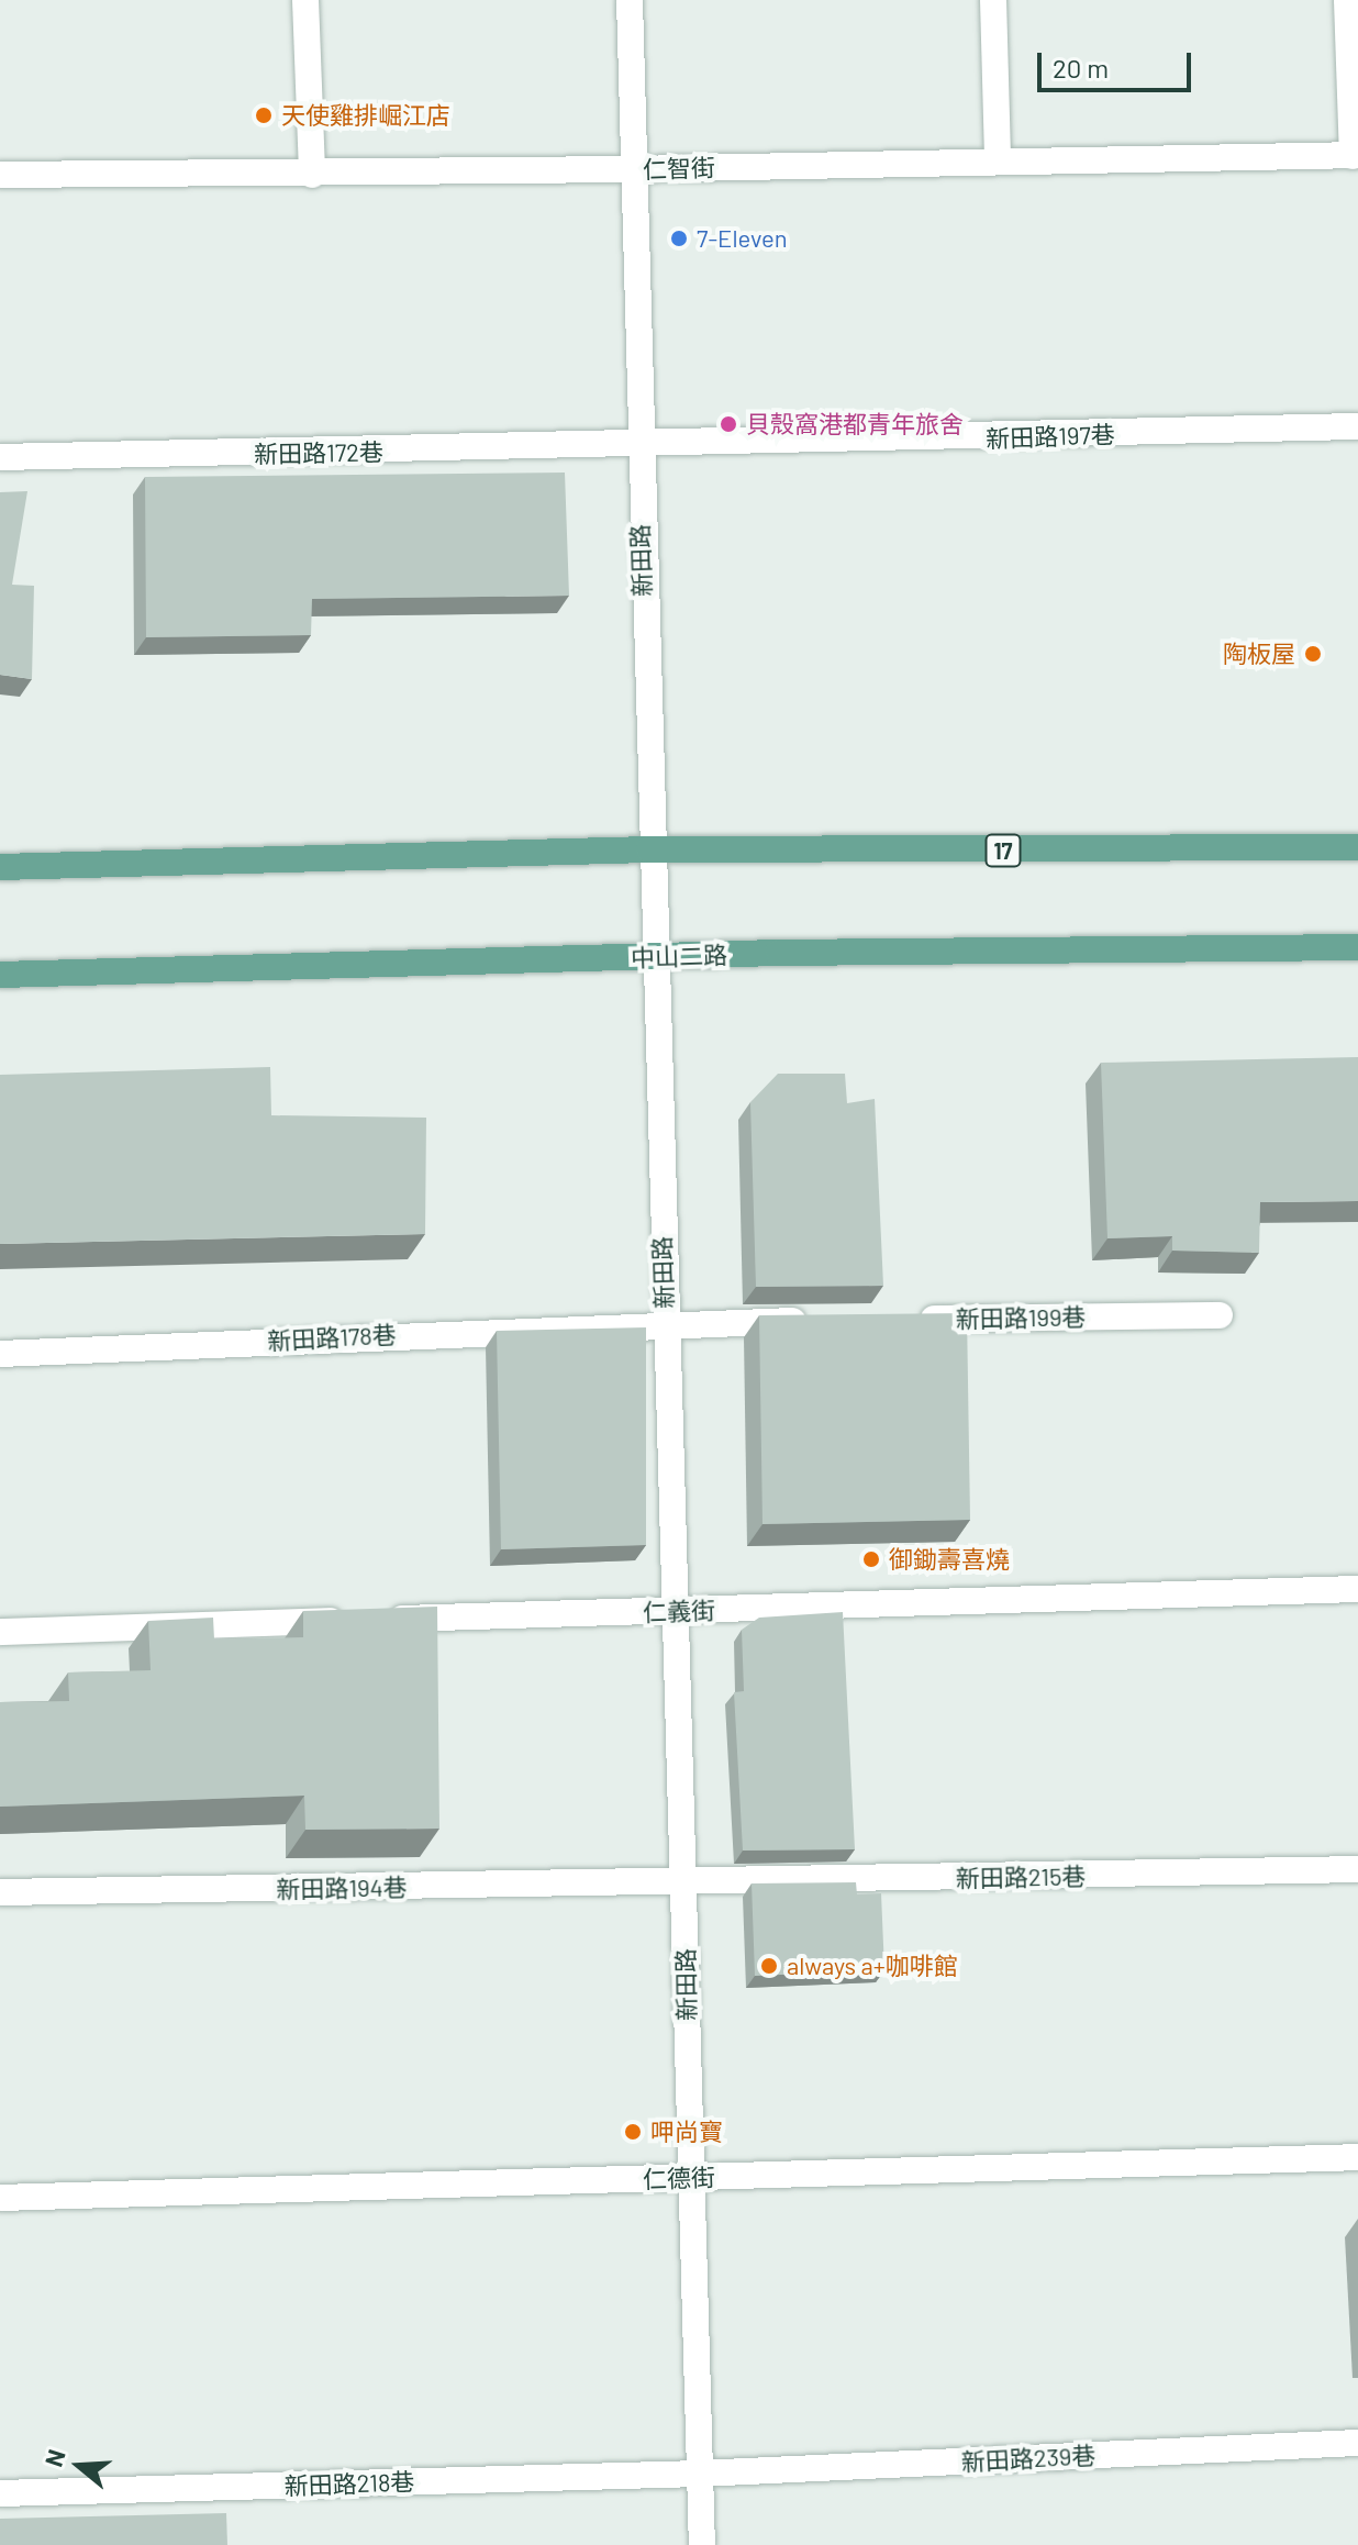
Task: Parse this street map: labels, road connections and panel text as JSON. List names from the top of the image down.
{
  "streets": {
    "main road": ["17", "中山二路"],
    "street": [
      "仁智街",
      "新田路197巷",
      "新田路172巷",
      "新田路",
      "新田路199巷",
      "新田路178巷",
      "仁義街",
      "新田路215巷",
      "新田路194巷",
      "仁德街",
      "新田路239巷",
      "新田路218巷"
    ]
  },
  "crossings": [
    ["仁智街", "新田路"],
    ["新田路197巷", "新田路172巷"],
    ["新田路197巷", "新田路"],
    ["新田路172巷", "新田路"],
    ["新田路", "17"],
    ["新田路", "中山二路"],
    ["新田路", "新田路178巷"],
    ["新田路", "仁義街"],
    ["新田路", "新田路215巷"],
    ["新田路", "新田路194巷"],
    ["新田路", "仁德街"],
    ["新田路", "新田路239巷"],
    ["新田路", "新田路218巷"],
    ["新田路215巷", "新田路194巷"],
    ["新田路239巷", "新田路218巷"]
  ],
  "places": [
    "天使雞排崛江店",
    "7-Eleven",
    "貝殼窩港都青年旅舍",
    "陶板屋",
    "御鋤壽喜燒",
    "always a+咖啡館",
    "呷尚寶"
  ],
  "scale_bar": "20 m",
  "north": "left"
}
